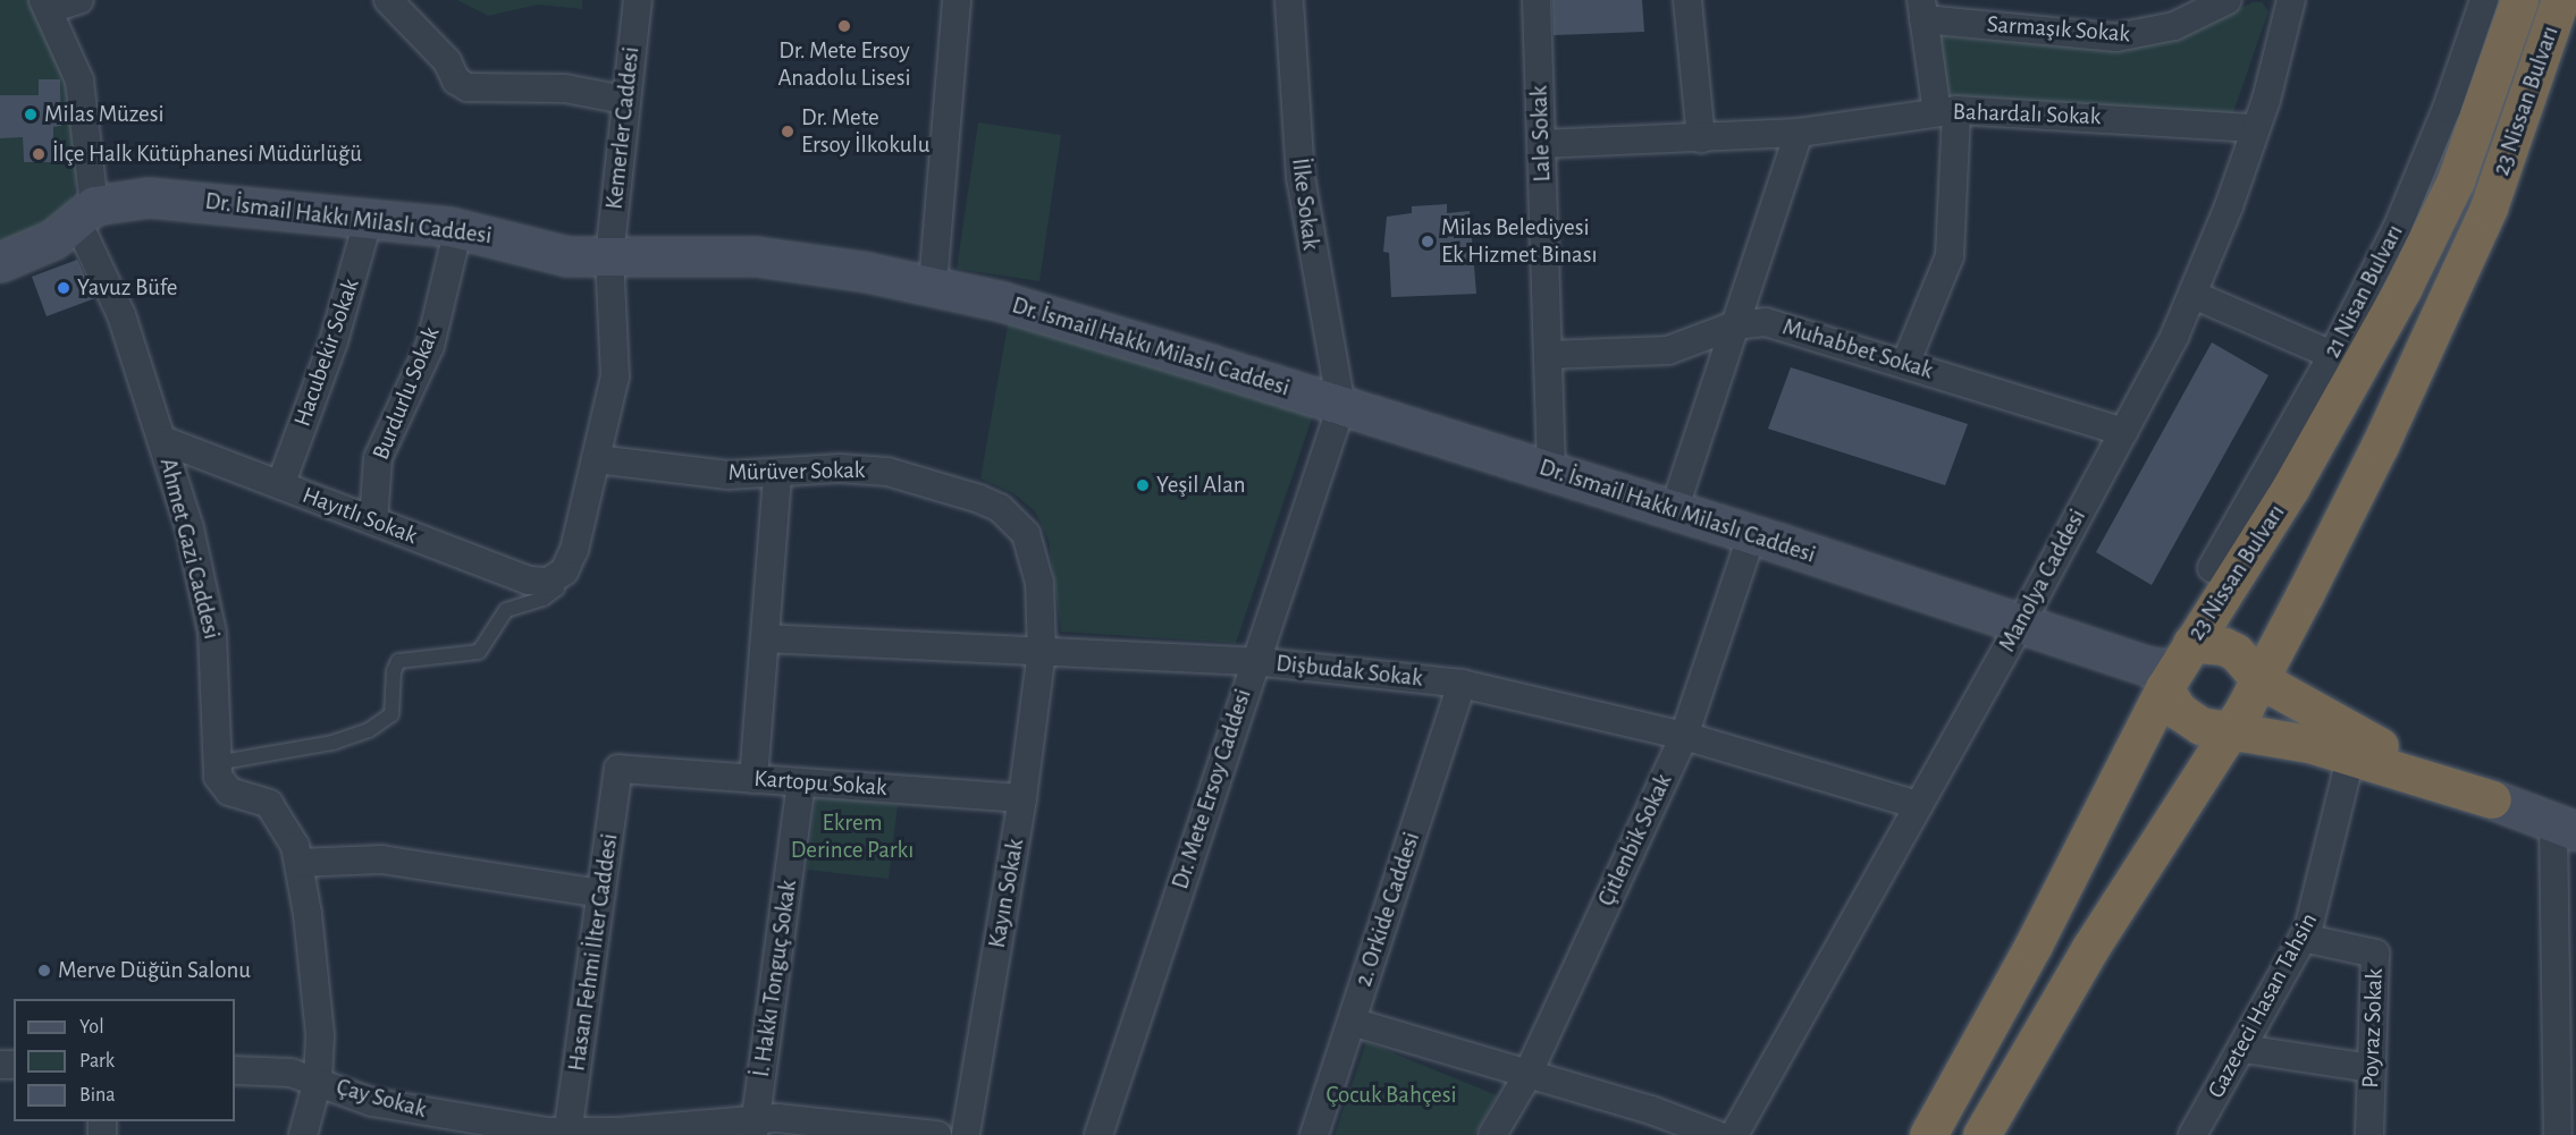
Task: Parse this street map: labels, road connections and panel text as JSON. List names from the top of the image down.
{
  "streets": {
    "highway": ["23 Nissan Bulvarı"],
    "street": [
      "Sarmaşık Sokak",
      "Bahardalı Sokak",
      "Kemerler Caddesi",
      "Lale Sokak",
      "İlke Sokak",
      "Dr. İsmail Hakkı Milaslı Caddesi",
      "21 Nisan Bulvarı",
      "Muhabbet Sokak",
      "Hacubekir Sokak",
      "Burdurlu Sokak",
      "Mürüver Sokak",
      "Hayıtlı Sokak",
      "Ahmet Gazi Caddesi",
      "Manolya Caddesi",
      "Dişbudak Sokak",
      "Kartopu Sokak",
      "Dr. Mete Ersoy Caddesi",
      "Çitlenbik Sokak",
      "Kayın Sokak",
      "2. Orkide Caddesi",
      "Hasan Fehmi İlter Caddesi",
      "İ. Hakkı Tonguç Sokak",
      "Gazeteci Hasan Tahsin",
      "Poyraz Sokak",
      "Çay Sokak"
    ]
  },
  "crossings": [
    ["23 Nissan Bulvarı", "Dr. İsmail Hakkı Milaslı Caddesi"],
    ["Bahardalı Sokak", "Lale Sokak"],
    ["Bahardalı Sokak", "Manolya Caddesi"],
    ["Kemerler Caddesi", "Dr. İsmail Hakkı Milaslı Caddesi"],
    ["Lale Sokak", "Dr. İsmail Hakkı Milaslı Caddesi"],
    ["Lale Sokak", "Muhabbet Sokak"],
    ["İlke Sokak", "Dr. İsmail Hakkı Milaslı Caddesi"],
    ["İlke Sokak", "Dr. Mete Ersoy Caddesi"],
    ["Dr. İsmail Hakkı Milaslı Caddesi", "Hacubekir Sokak"],
    ["Dr. İsmail Hakkı Milaslı Caddesi", "Burdurlu Sokak"],
    ["Dr. İsmail Hakkı Milaslı Caddesi", "Ahmet Gazi Caddesi"],
    ["Dr. İsmail Hakkı Milaslı Caddesi", "Manolya Caddesi"],
    ["Dr. İsmail Hakkı Milaslı Caddesi", "Dr. Mete Ersoy Caddesi"],
    ["Dr. İsmail Hakkı Milaslı Caddesi", "Çitlenbik Sokak"],
    ["Muhabbet Sokak", "Manolya Caddesi"],
    ["Hacubekir Sokak", "Hayıtlı Sokak"],
    ["Burdurlu Sokak", "Hayıtlı Sokak"],
    ["Mürüver Sokak", "Dişbudak Sokak"],
    ["Mürüver Sokak", "Kayın Sokak"],
    ["Hayıtlı Sokak", "Ahmet Gazi Caddesi"],
    ["Ahmet Gazi Caddesi", "Çay Sokak"],
    ["Manolya Caddesi", "Dişbudak Sokak"],
    ["Dişbudak Sokak", "Dr. Mete Ersoy Caddesi"],
    ["Dişbudak Sokak", "Çitlenbik Sokak"],
    ["Dişbudak Sokak", "Kayın Sokak"],
    ["Dişbudak Sokak", "2. Orkide Caddesi"],
    ["Kartopu Sokak", "Kayın Sokak"],
    ["Kartopu Sokak", "Hasan Fehmi İlter Caddesi"],
    ["Kartopu Sokak", "İ. Hakkı Tonguç Sokak"],
    ["Hasan Fehmi İlter Caddesi", "Çay Sokak"],
    ["İ. Hakkı Tonguç Sokak", "Çay Sokak"],
    ["Gazeteci Hasan Tahsin", "Poyraz Sokak"]
  ],
  "parks": ["Ekrem Derince Parkı", "Çocuk Bahçesi"],
  "places": [
    "Dr. Mete Ersoy Anadolu Lisesi",
    "Milas Müzesi",
    "Dr. Mete Ersoy İlkokulu",
    "İlçe Halk Kütüphanesi Müdürlüğü",
    "Milas Belediyesi Ek Hizmet Binası",
    "Yavuz Büfe",
    "Yeşil Alan",
    "Merve Düğün Salonu"
  ],
  "legend": ["Yol", "Park", "Bina"]
}
